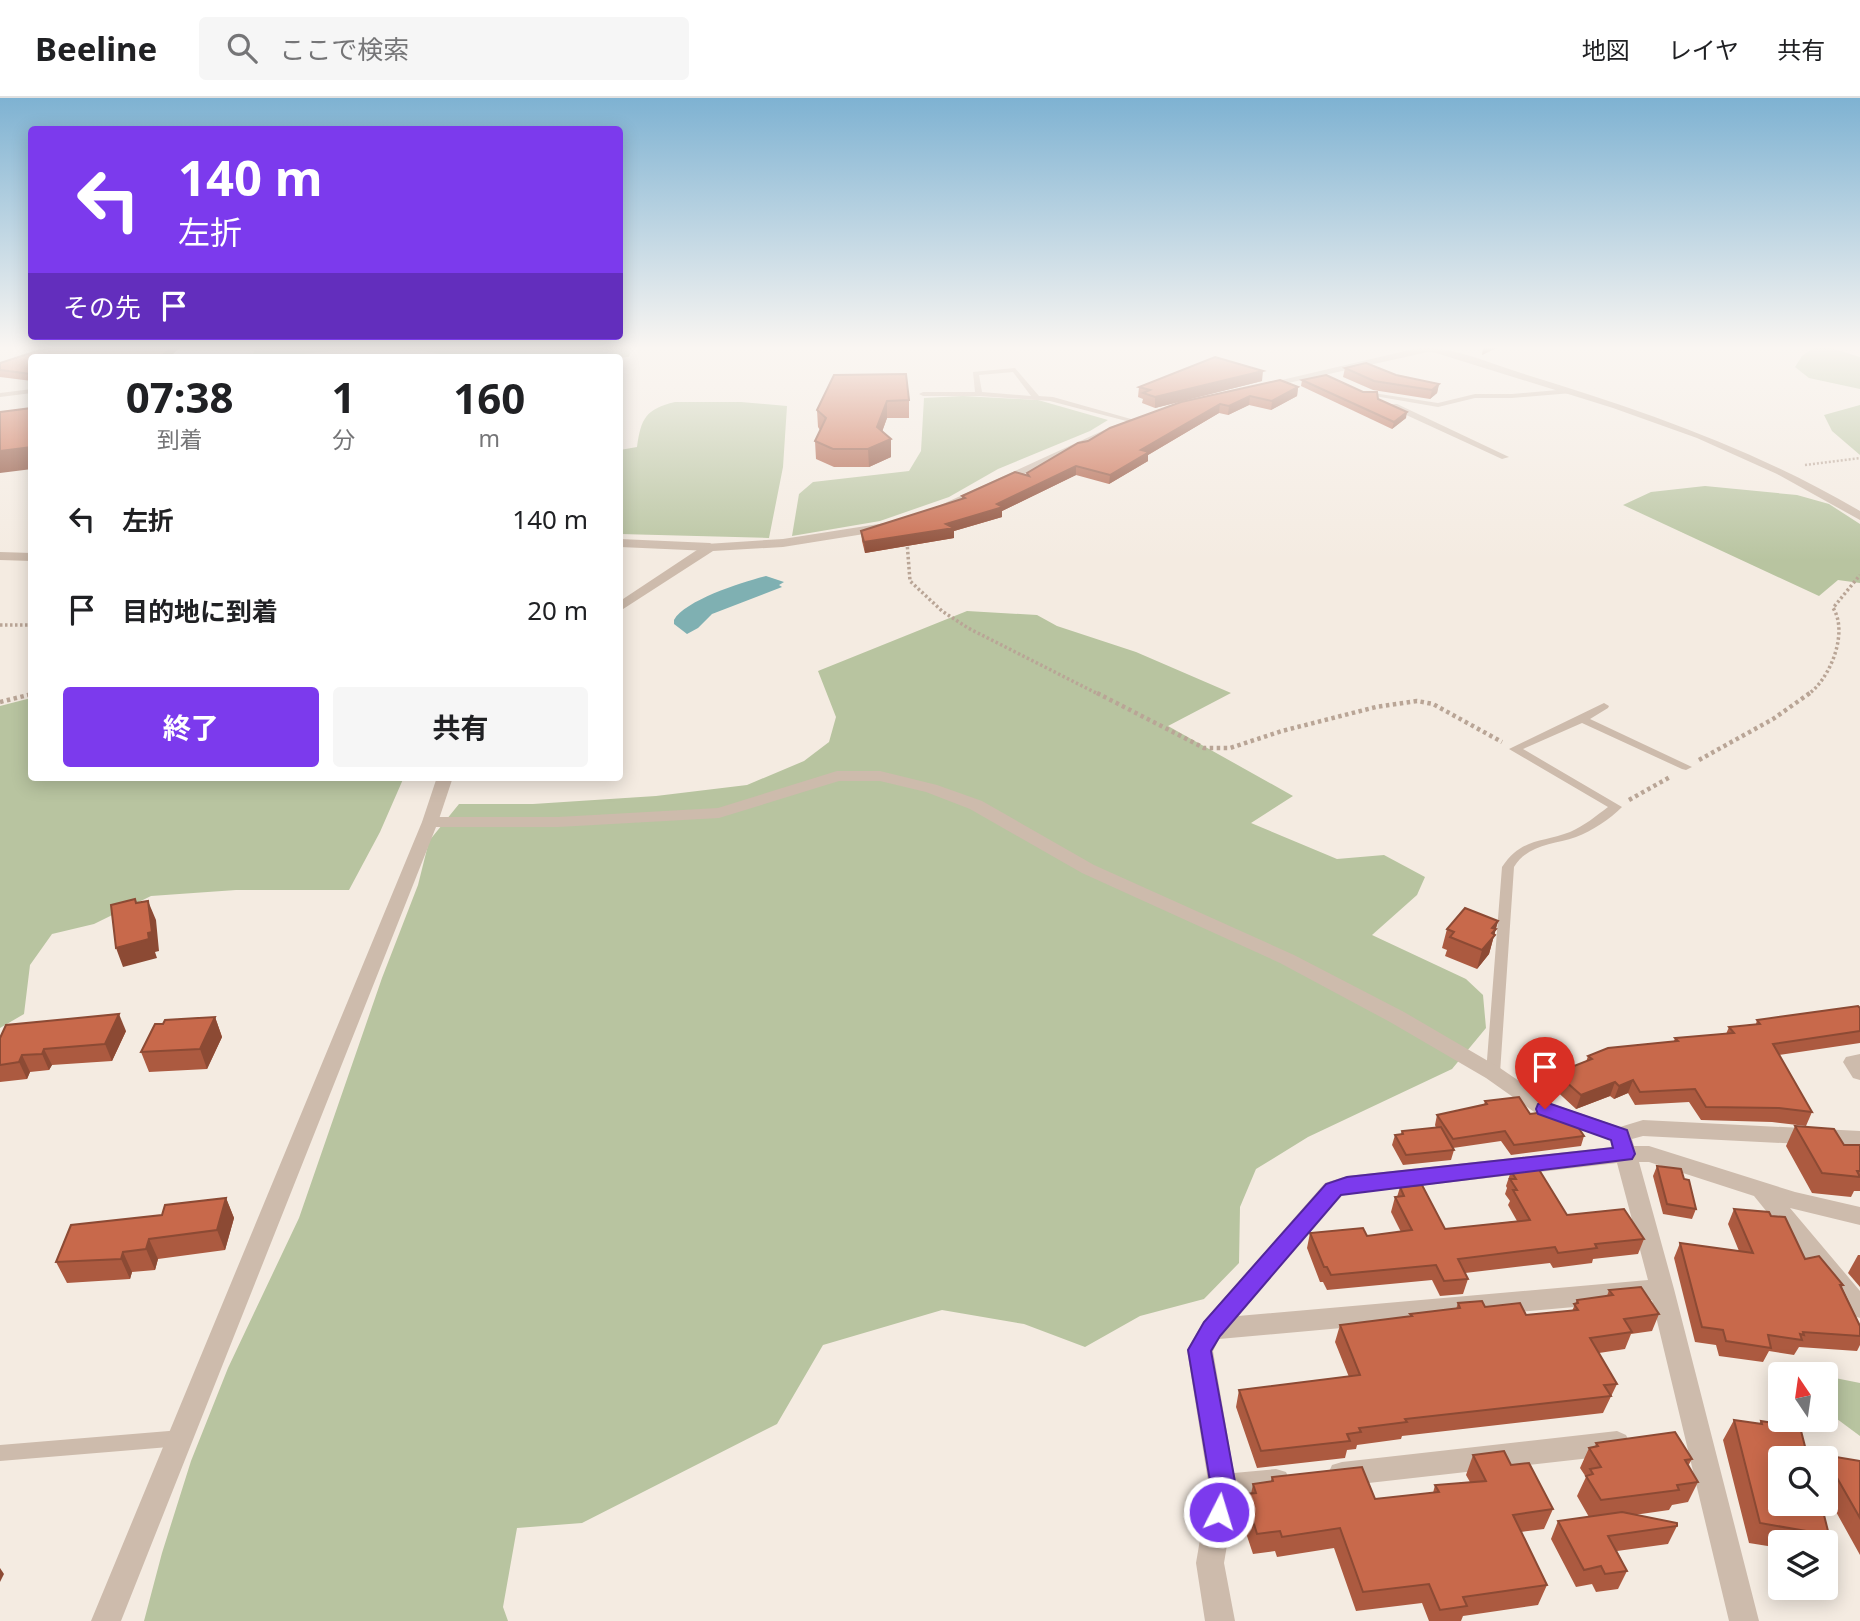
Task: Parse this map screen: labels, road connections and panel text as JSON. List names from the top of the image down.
{
  "north": "top",
  "page": {
    "header": "Beeline",
    "search": "ここで検索",
    "nav": ["地図", "レイヤ", "共有"],
    "turn": ["140 m", "左折"],
    "then": "その先",
    "eta": [
      "07:38",
      "到着",
      "1",
      "分",
      "160",
      "m"
    ],
    "list": [
      {
        "name": "左折",
        "value": "140 m"
      },
      {
        "name": "目的地に到着",
        "value": "20 m"
      }
    ],
    "buttons": ["終了", "共有"]
  }
}
